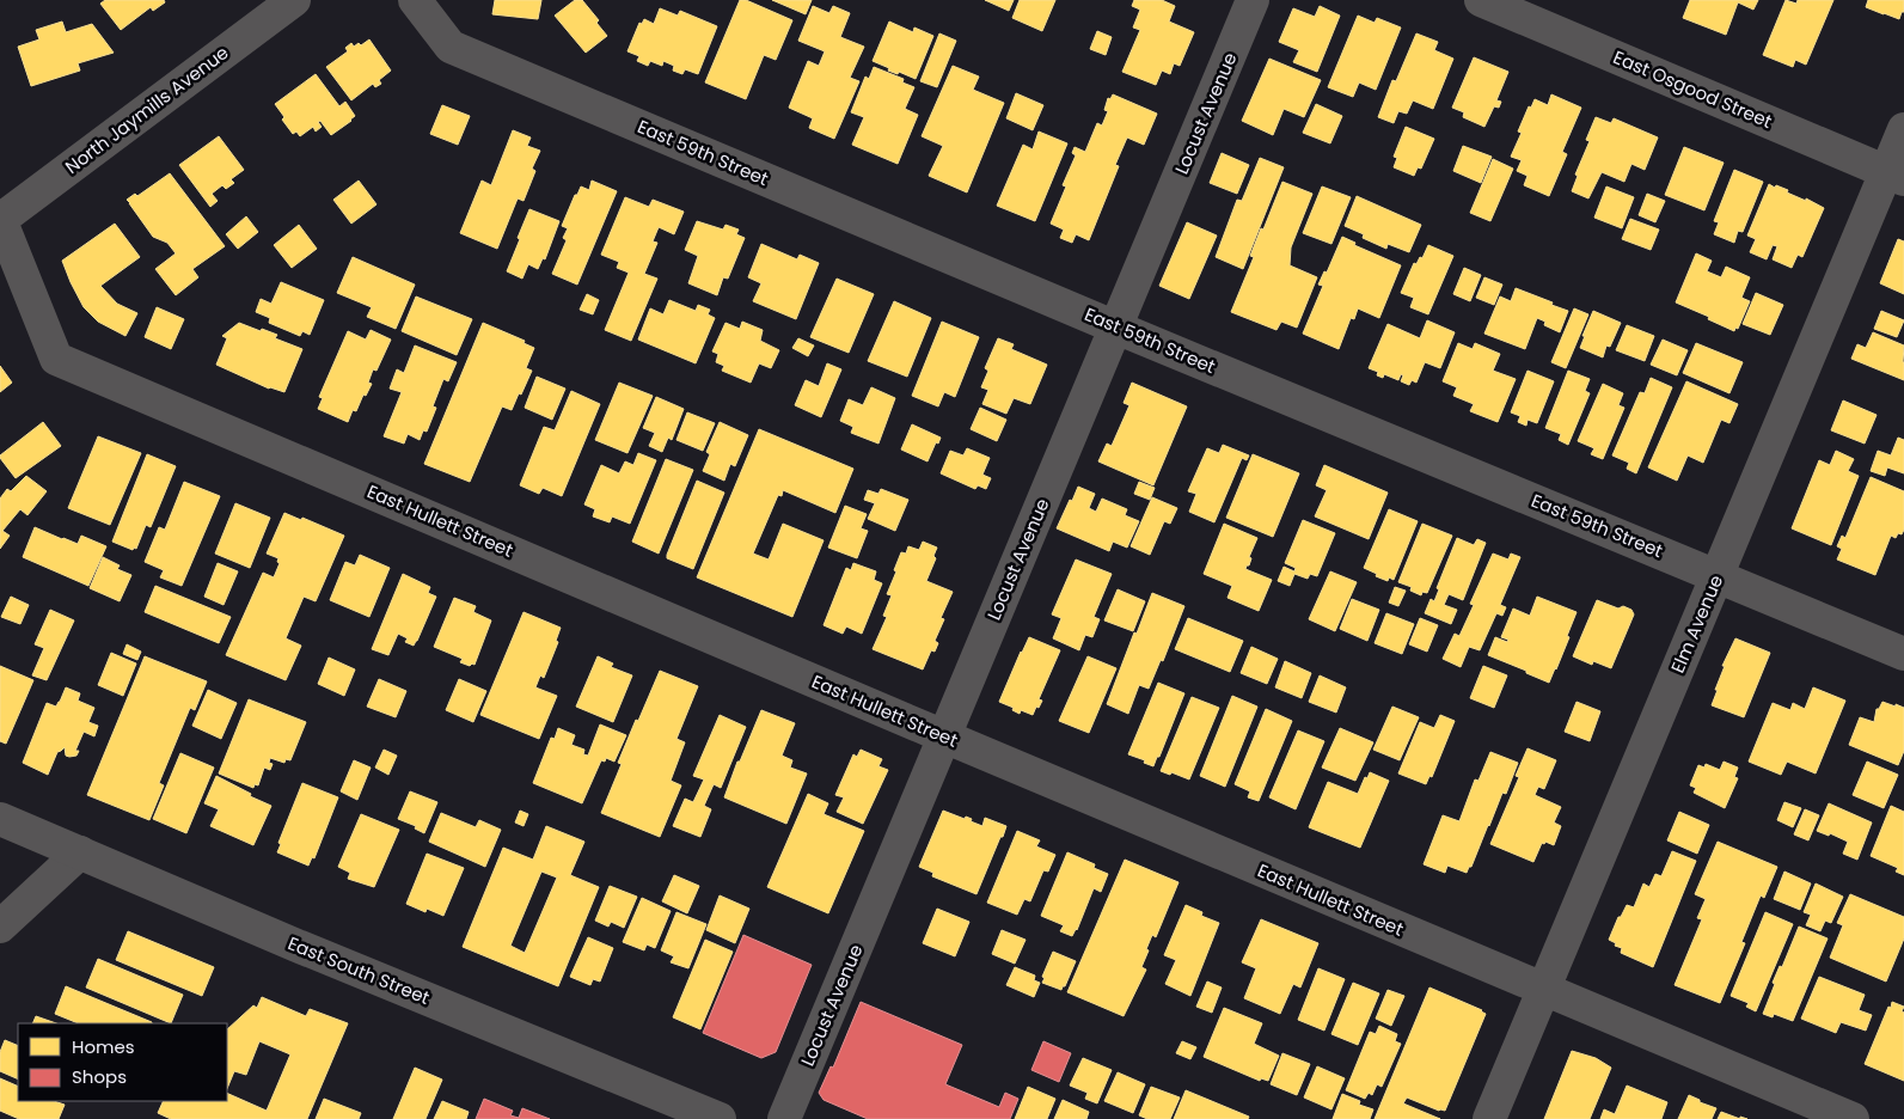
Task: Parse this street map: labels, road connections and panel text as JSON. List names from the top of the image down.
{
  "streets": {
    "street": [
      "East Osgood Street",
      "North Jaymills Avenue",
      "Locust Avenue",
      "East 59th Street",
      "East Hullett Street",
      "Elm Avenue",
      "East South Street"
    ]
  },
  "crossings": [
    ["East Osgood Street", "Elm Avenue"],
    ["North Jaymills Avenue", "East Hullett Street"],
    ["Locust Avenue", "East 59th Street"],
    ["Locust Avenue", "East Hullett Street"],
    ["East 59th Street", "Elm Avenue"],
    ["East Hullett Street", "Elm Avenue"]
  ],
  "legend": ["Homes", "Shops"]
}
